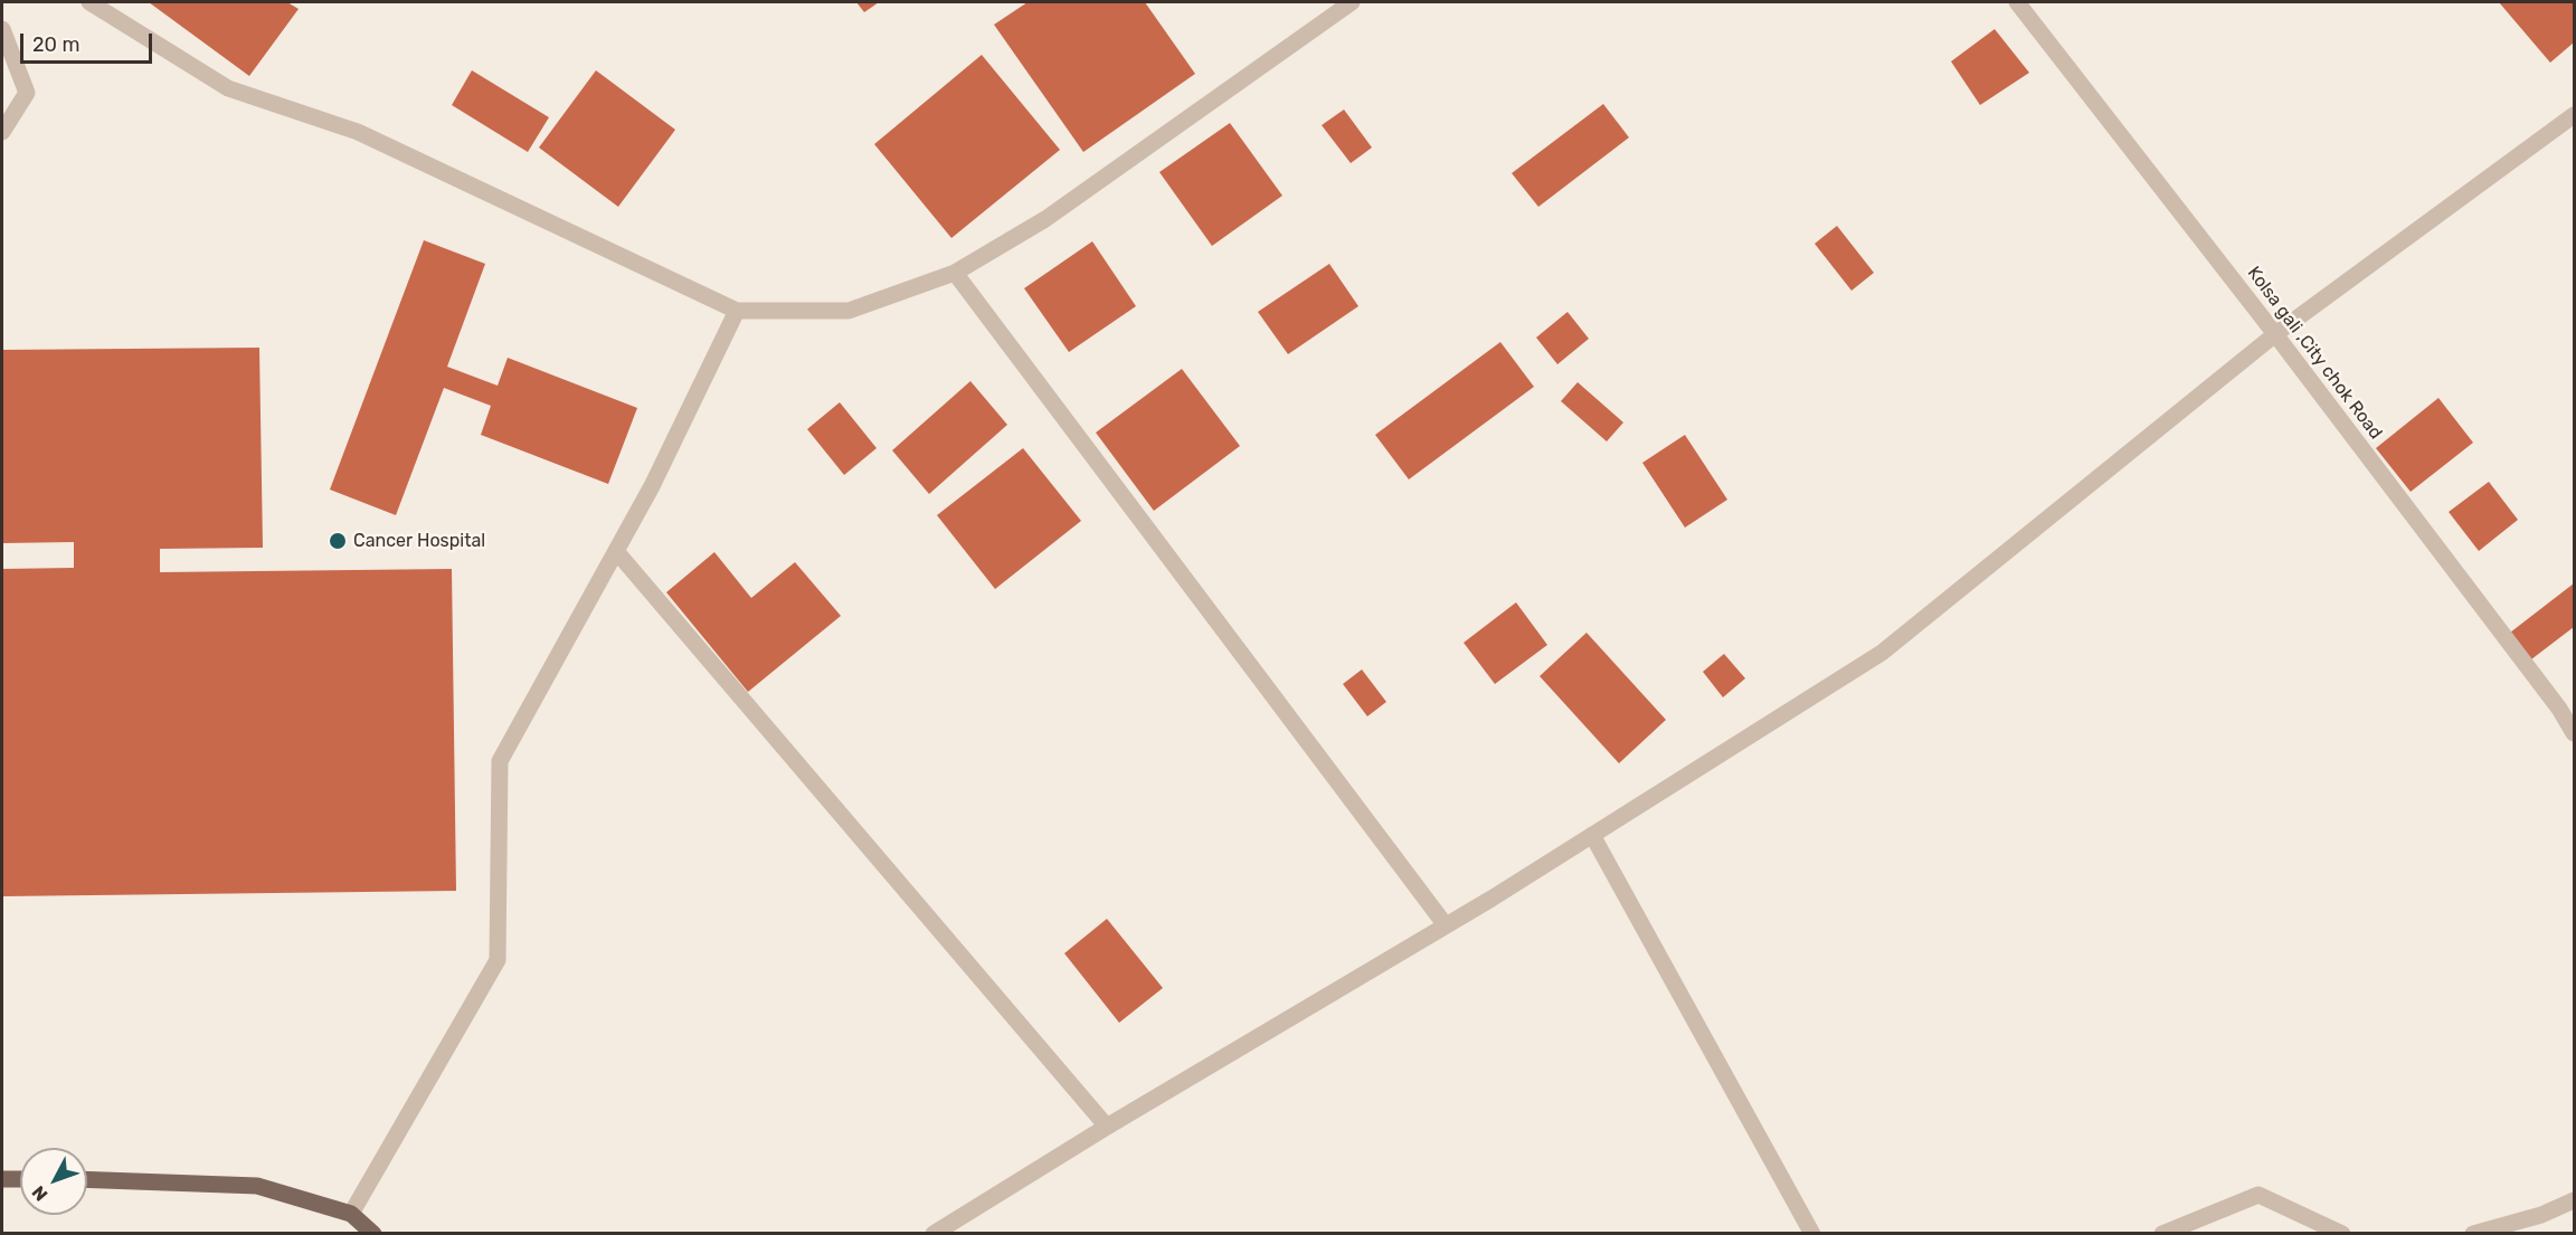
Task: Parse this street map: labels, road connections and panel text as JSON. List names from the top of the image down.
{
  "streets": {
    "street": ["Kolsa gali ,City chok Road"]
  },
  "places": ["Cancer Hospital"],
  "scale_bar": "20 m",
  "north": "bottom left"
}
